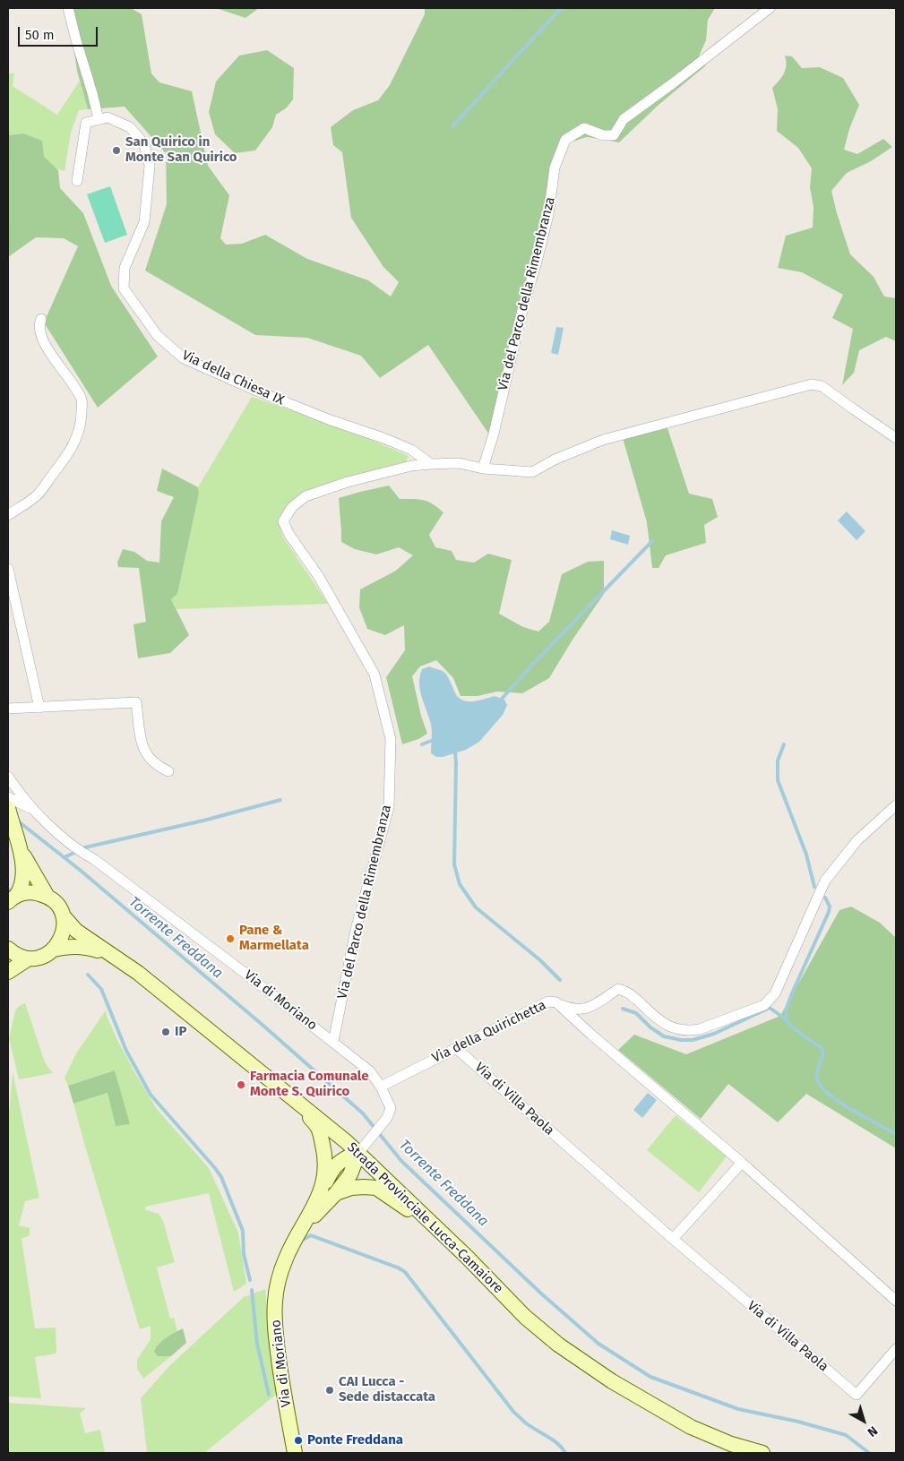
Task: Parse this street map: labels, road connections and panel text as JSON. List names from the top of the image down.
{
  "streets": {
    "main road": ["Via di Moriano", "Strada Provinciale Lucca-Camaiore"],
    "street": [
      "Via del Parco della Rimembranza",
      "Via della Chiesa IX",
      "Via della Quirichetta",
      "Via di Villa Paola"
    ]
  },
  "crossings": [
    ["Via del Parco della Rimembranza", "Via della Chiesa IX"],
    ["Via del Parco della Rimembranza", "Via di Moriano"],
    ["Via di Moriano", "Via della Quirichetta"],
    ["Via di Moriano", "Strada Provinciale Lucca-Camaiore"],
    ["Via della Quirichetta", "Via di Villa Paola"]
  ],
  "water": ["Torrente Freddana"],
  "places": [
    "San Quirico in Monte San Quirico",
    "Pane & Marmellata",
    "IP",
    "Farmacia Comunale Monte S. Quirico",
    "CAI Lucca - Sede distaccata",
    "Ponte Freddana"
  ],
  "scale_bar": "50 m",
  "north": "bottom right"
}
